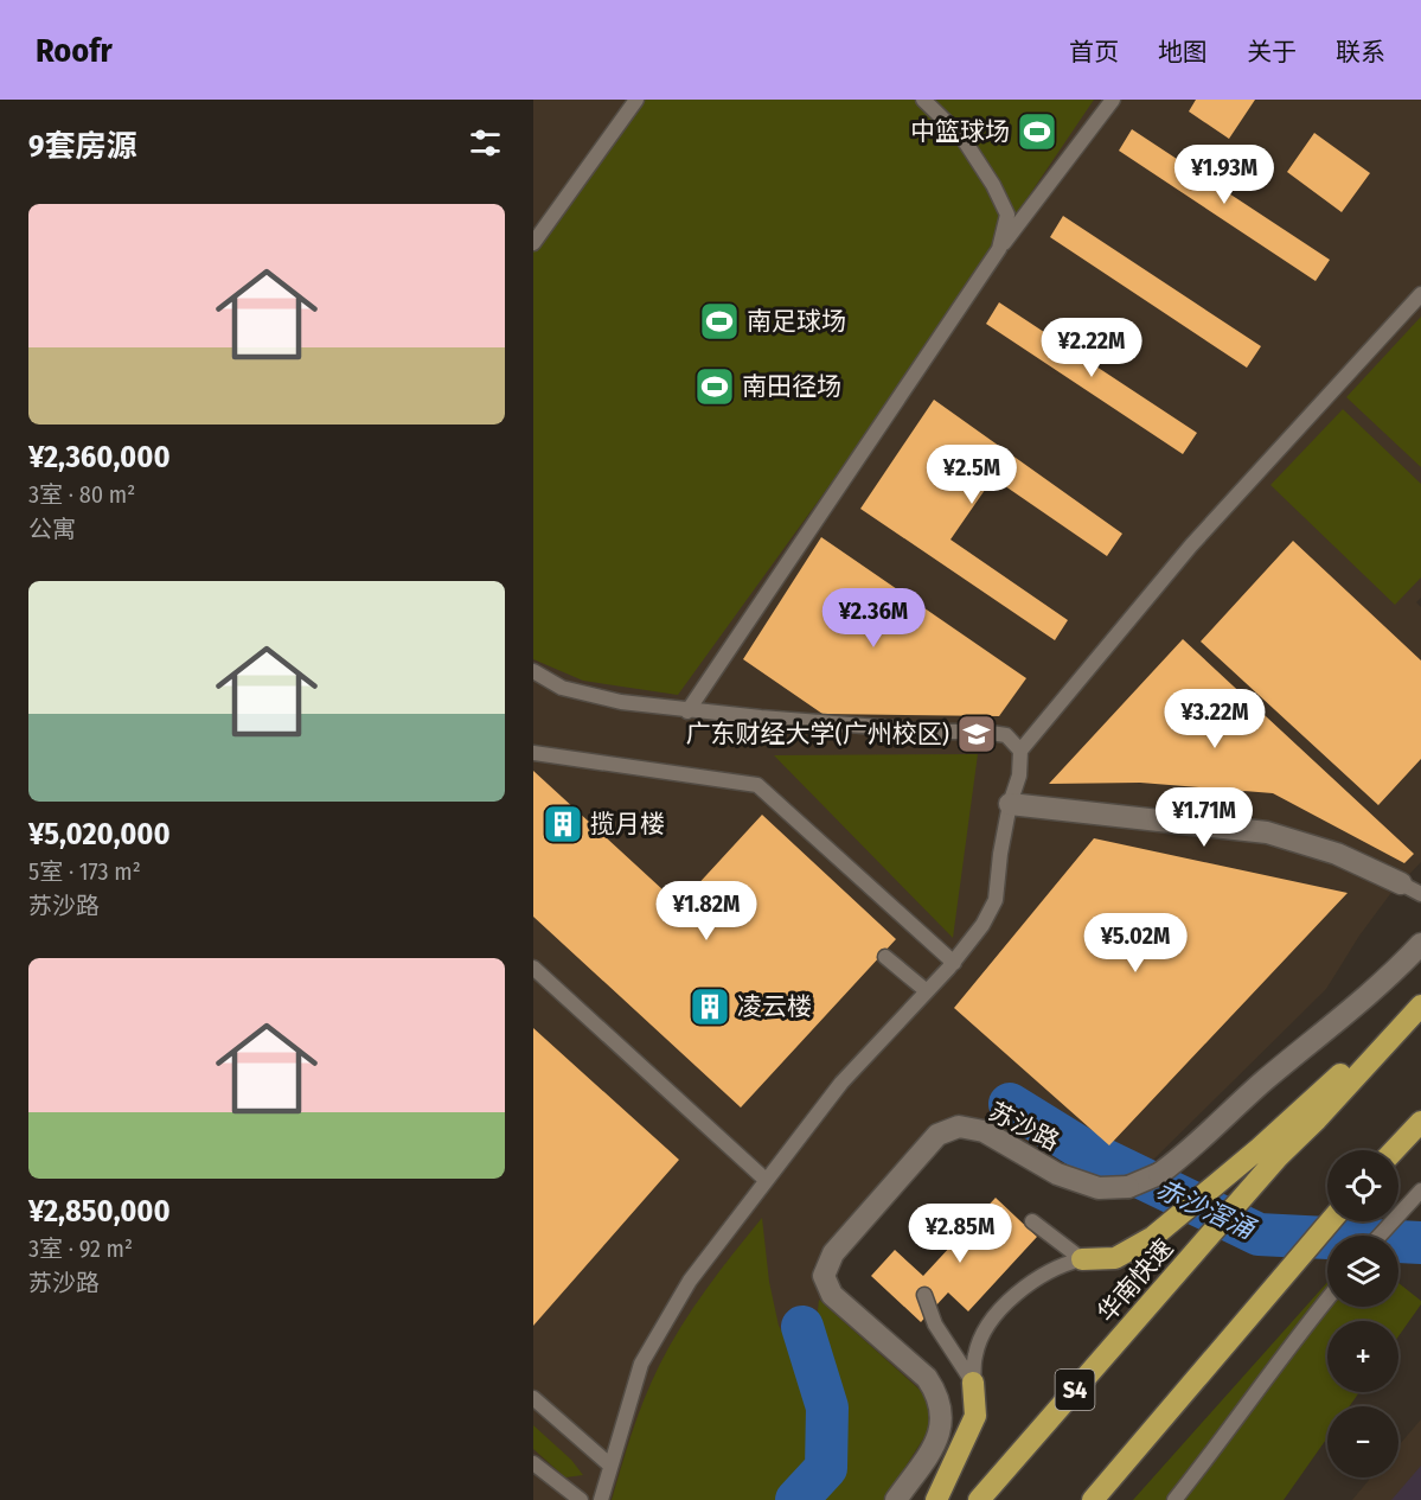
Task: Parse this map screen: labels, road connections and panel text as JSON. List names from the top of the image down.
{
  "streets": {
    "highway": ["华南快速", "S4"],
    "street": ["苏沙路"]
  },
  "water": ["赤沙滘涌"],
  "places": {
    "sports": ["中篮球场", "南足球场", "南田径场"],
    "school or university": ["广东财经大学(广州校区)"],
    "building": ["揽月楼", "凌云楼"]
  },
  "page": {
    "header": "Roofr",
    "nav": [
      "首页",
      "地图",
      "关于",
      "联系"
    ],
    "heading": "9套房源",
    "price": [
      "¥1.93M",
      "¥2.22M",
      "¥2.5M",
      "¥2.36M",
      "¥3.22M",
      "¥1.71M",
      "¥1.82M",
      "¥5.02M",
      "¥2.85M"
    ],
    "list": [
      {
        "name": "¥2,360,000",
        "note": "3室 · 80 m² · 公寓"
      },
      {
        "name": "¥5,020,000",
        "note": "5室 · 173 m² · 苏沙路"
      },
      {
        "name": "¥2,850,000",
        "note": "3室 · 92 m² · 苏沙路"
      }
    ],
    "map_buttons": ["+", "−"]
  }
}
